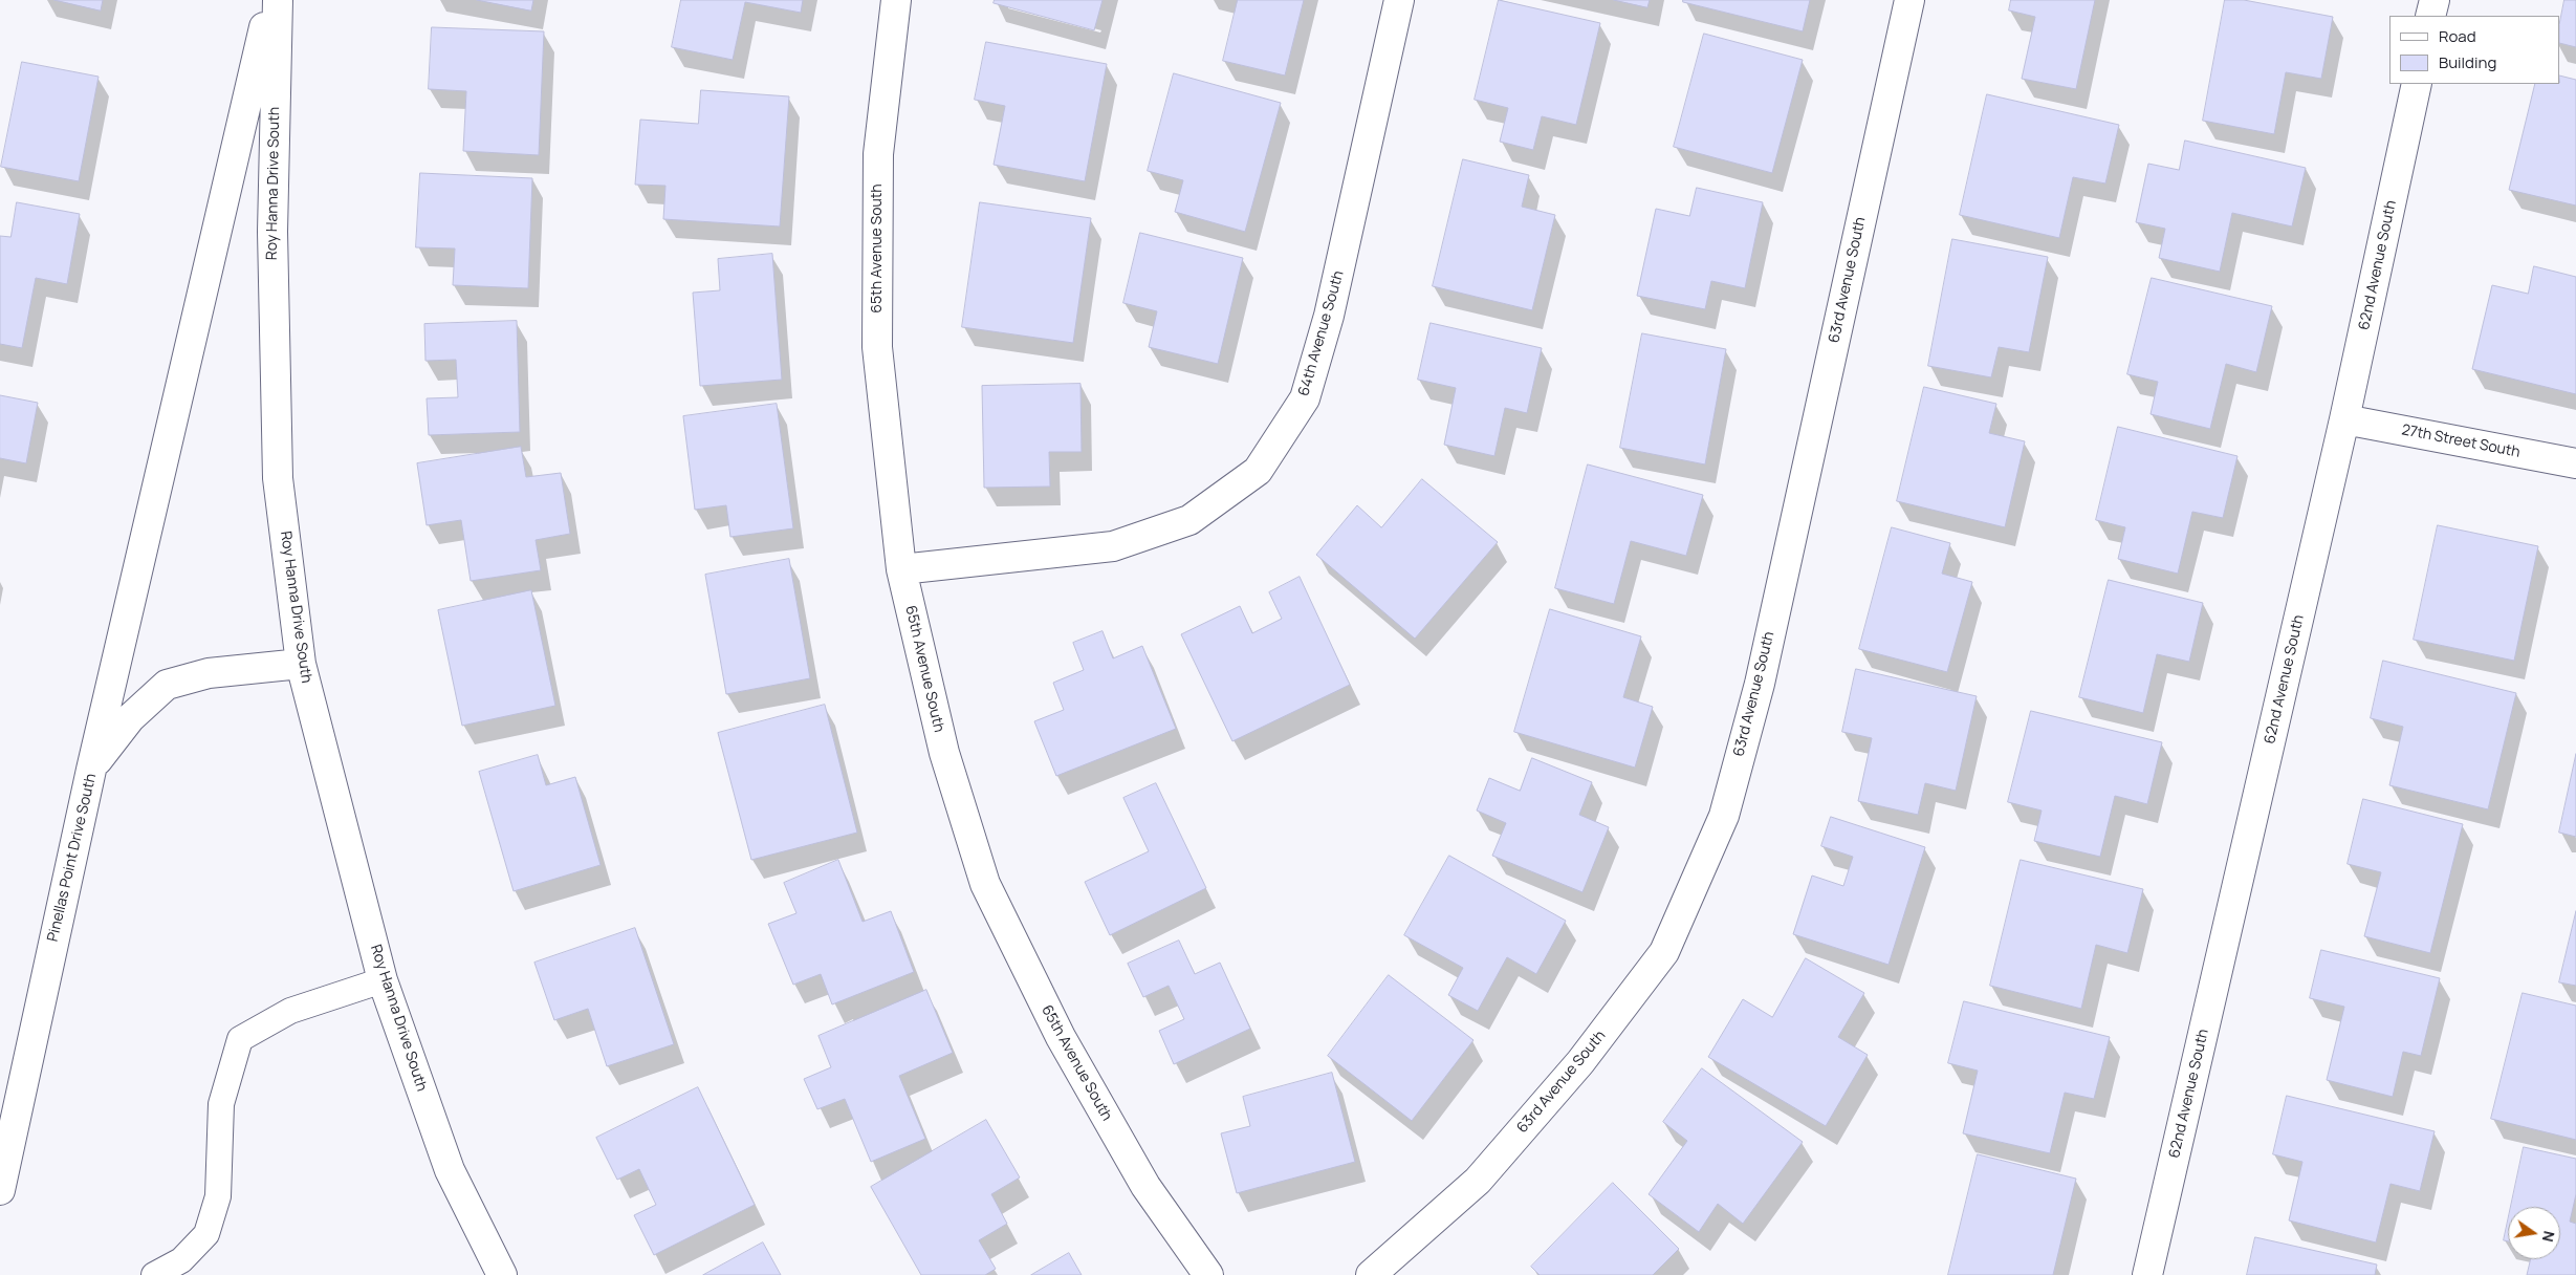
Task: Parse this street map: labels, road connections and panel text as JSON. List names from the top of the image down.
{
  "streets": {
    "street": [
      "Roy Hanna Drive South",
      "65th Avenue South",
      "62nd Avenue South",
      "63rd Avenue South",
      "64th Avenue South",
      "27th Street South",
      "Pinellas Point Drive South"
    ]
  },
  "crossings": [
    ["Roy Hanna Drive South", "Pinellas Point Drive South"],
    ["65th Avenue South", "64th Avenue South"],
    ["62nd Avenue South", "27th Street South"]
  ],
  "legend": ["Road", "Building"],
  "north": "right"
}
